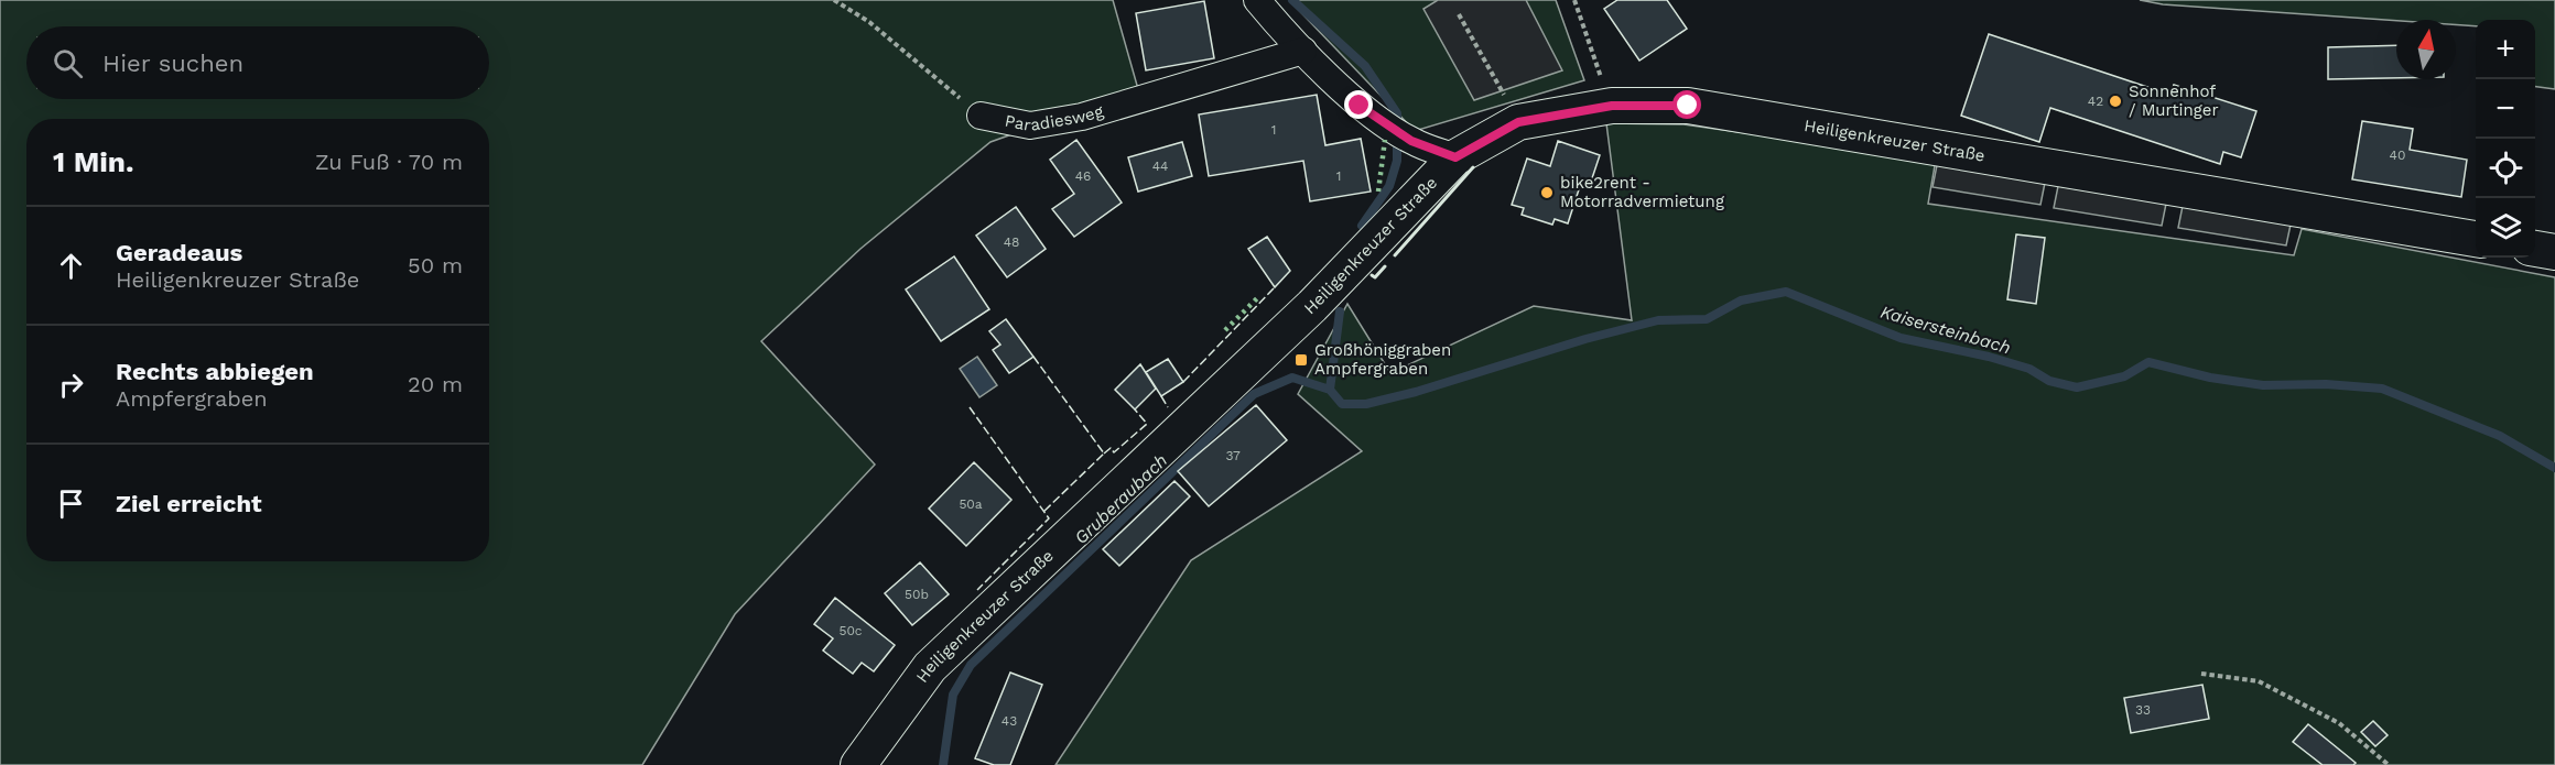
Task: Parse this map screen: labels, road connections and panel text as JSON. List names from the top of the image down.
{
  "streets": {
    "street": ["Paradiesweg", "Heiligenkreuzer Straße"]
  },
  "water": ["Kaisersteinbach", "Gruberaubach"],
  "places": {
    "other": ["Sonnenhof / Murtinger", "bike2rent - Motorradvermietung"],
    "transit": ["Großhöniggraben Ampfergraben"]
  },
  "house_numbers": [
    "42",
    "1",
    "40",
    "44",
    "46",
    "1",
    "48",
    "37",
    "50a",
    "50b",
    "50c",
    "33",
    "43"
  ],
  "north": "top",
  "page": {
    "map_buttons": ["+", "−"],
    "search": "Hier suchen",
    "heading": ["1 Min.", "Zu Fuß · 70 m"],
    "list": [
      ["Geradeaus", "Heiligenkreuzer Straße", "50 m"],
      ["Rechts abbiegen", "Ampfergraben", "20 m"],
      "Ziel erreicht"
    ]
  }
}
